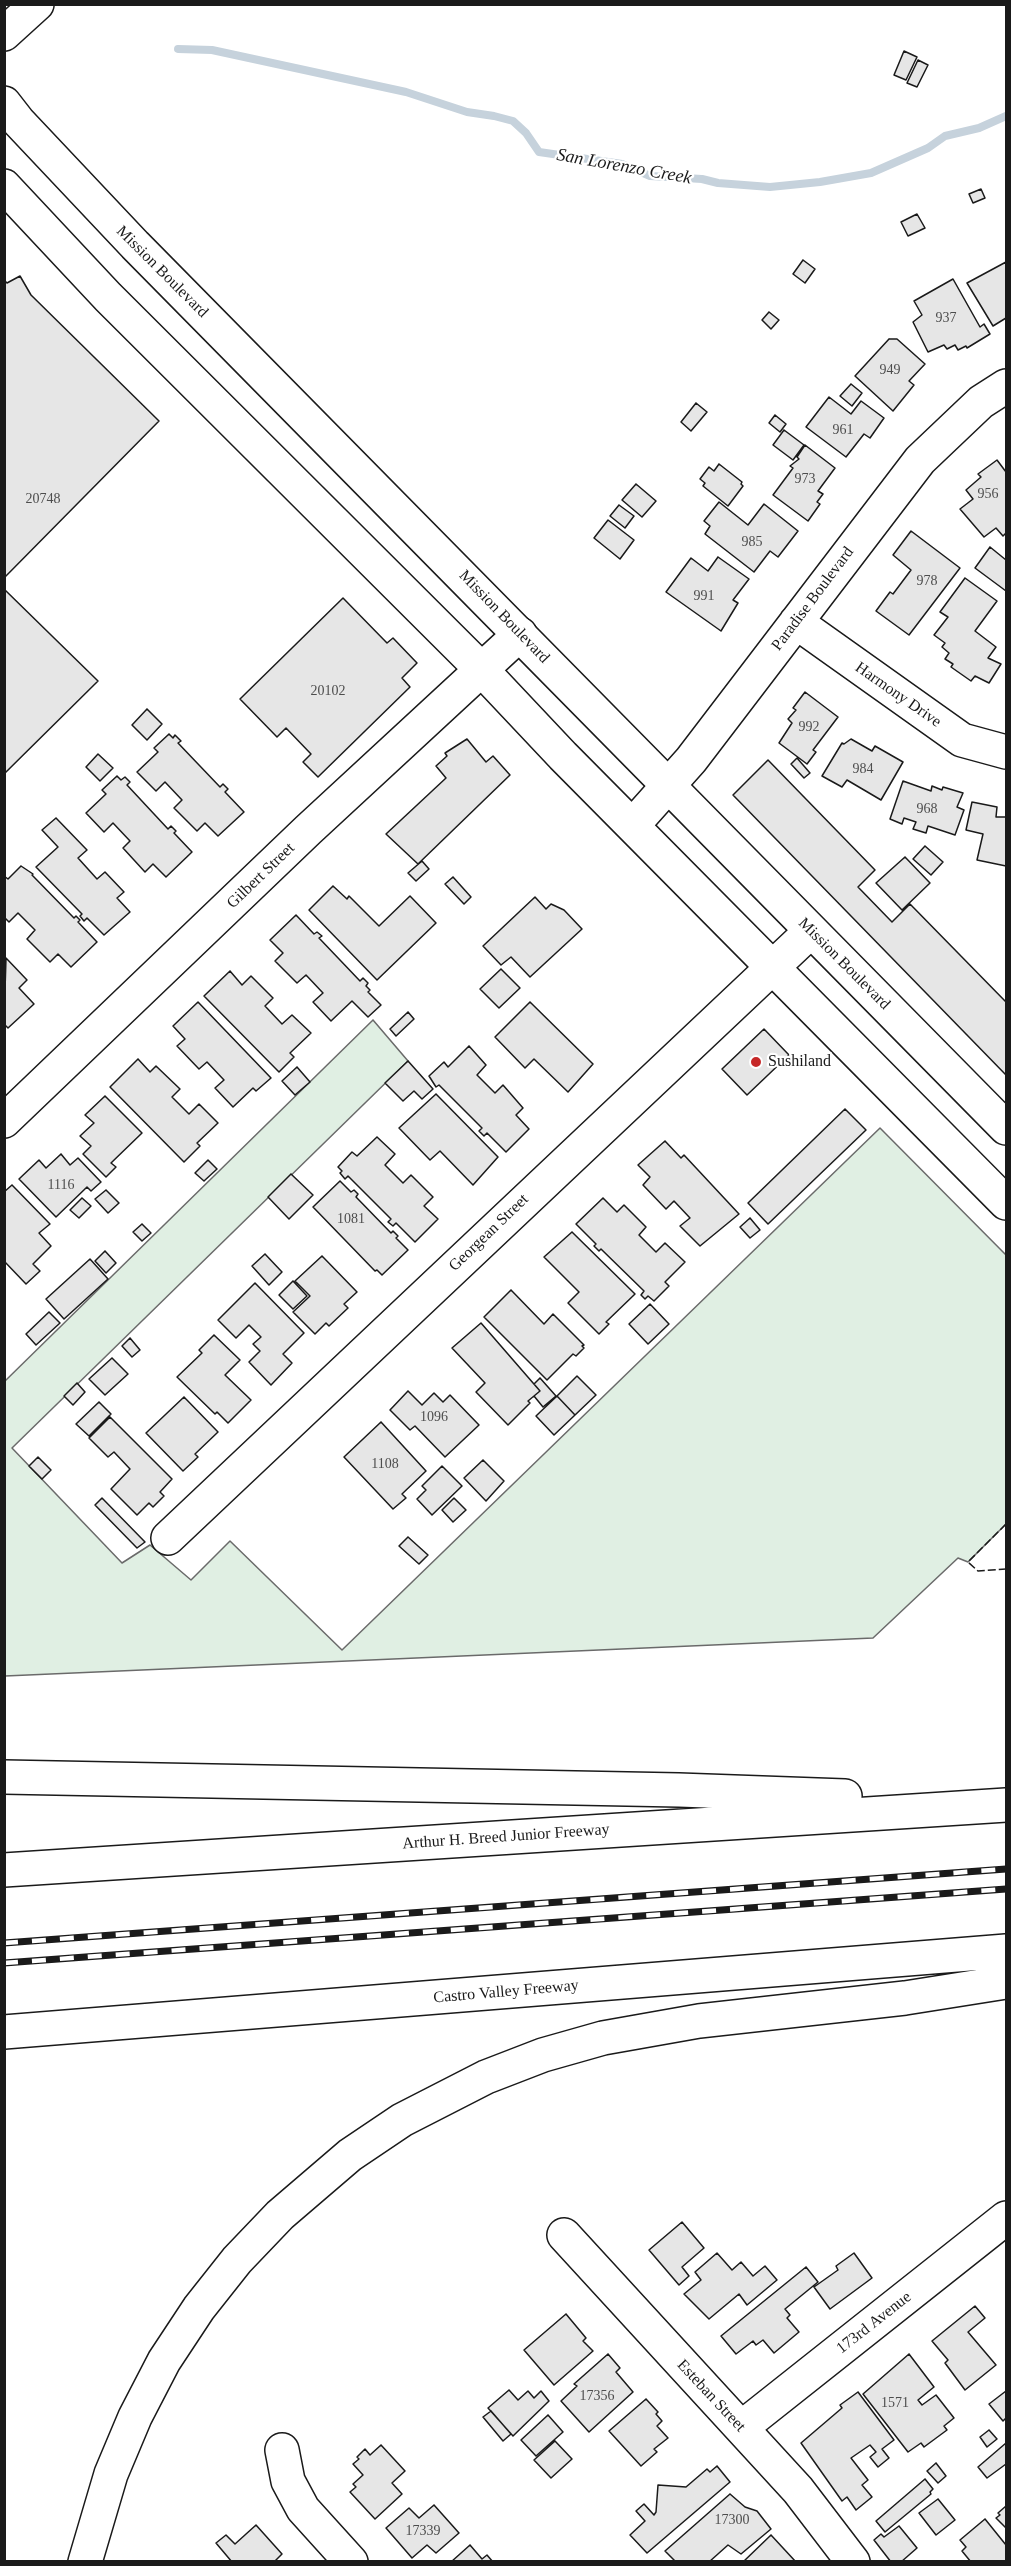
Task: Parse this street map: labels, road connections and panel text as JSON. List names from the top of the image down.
{
  "streets": {
    "main road": [
      "Mission Boulevard",
      "Paradise Boulevard",
      "Harmony Drive",
      "Gilbert Street",
      "Georgean Street",
      "Arthur H. Breed Junior Freeway",
      "Castro Valley Freeway",
      "173rd Avenue",
      "Esteban Street"
    ]
  },
  "crossings": [
    ["Mission Boulevard", "Paradise Boulevard"],
    ["Mission Boulevard", "Gilbert Street"],
    ["Mission Boulevard", "Georgean Street"],
    ["Paradise Boulevard", "Harmony Drive"],
    ["173rd Avenue", "Esteban Street"]
  ],
  "water": ["San Lorenzo Creek"],
  "places": ["Sushiland"],
  "house_numbers": [
    "937",
    "949",
    "961",
    "973",
    "956",
    "20748",
    "985",
    "978",
    "991",
    "20102",
    "992",
    "984",
    "968",
    "1116",
    "1081",
    "1096",
    "1108",
    "17356",
    "1571",
    "17300",
    "17339"
  ]
}
